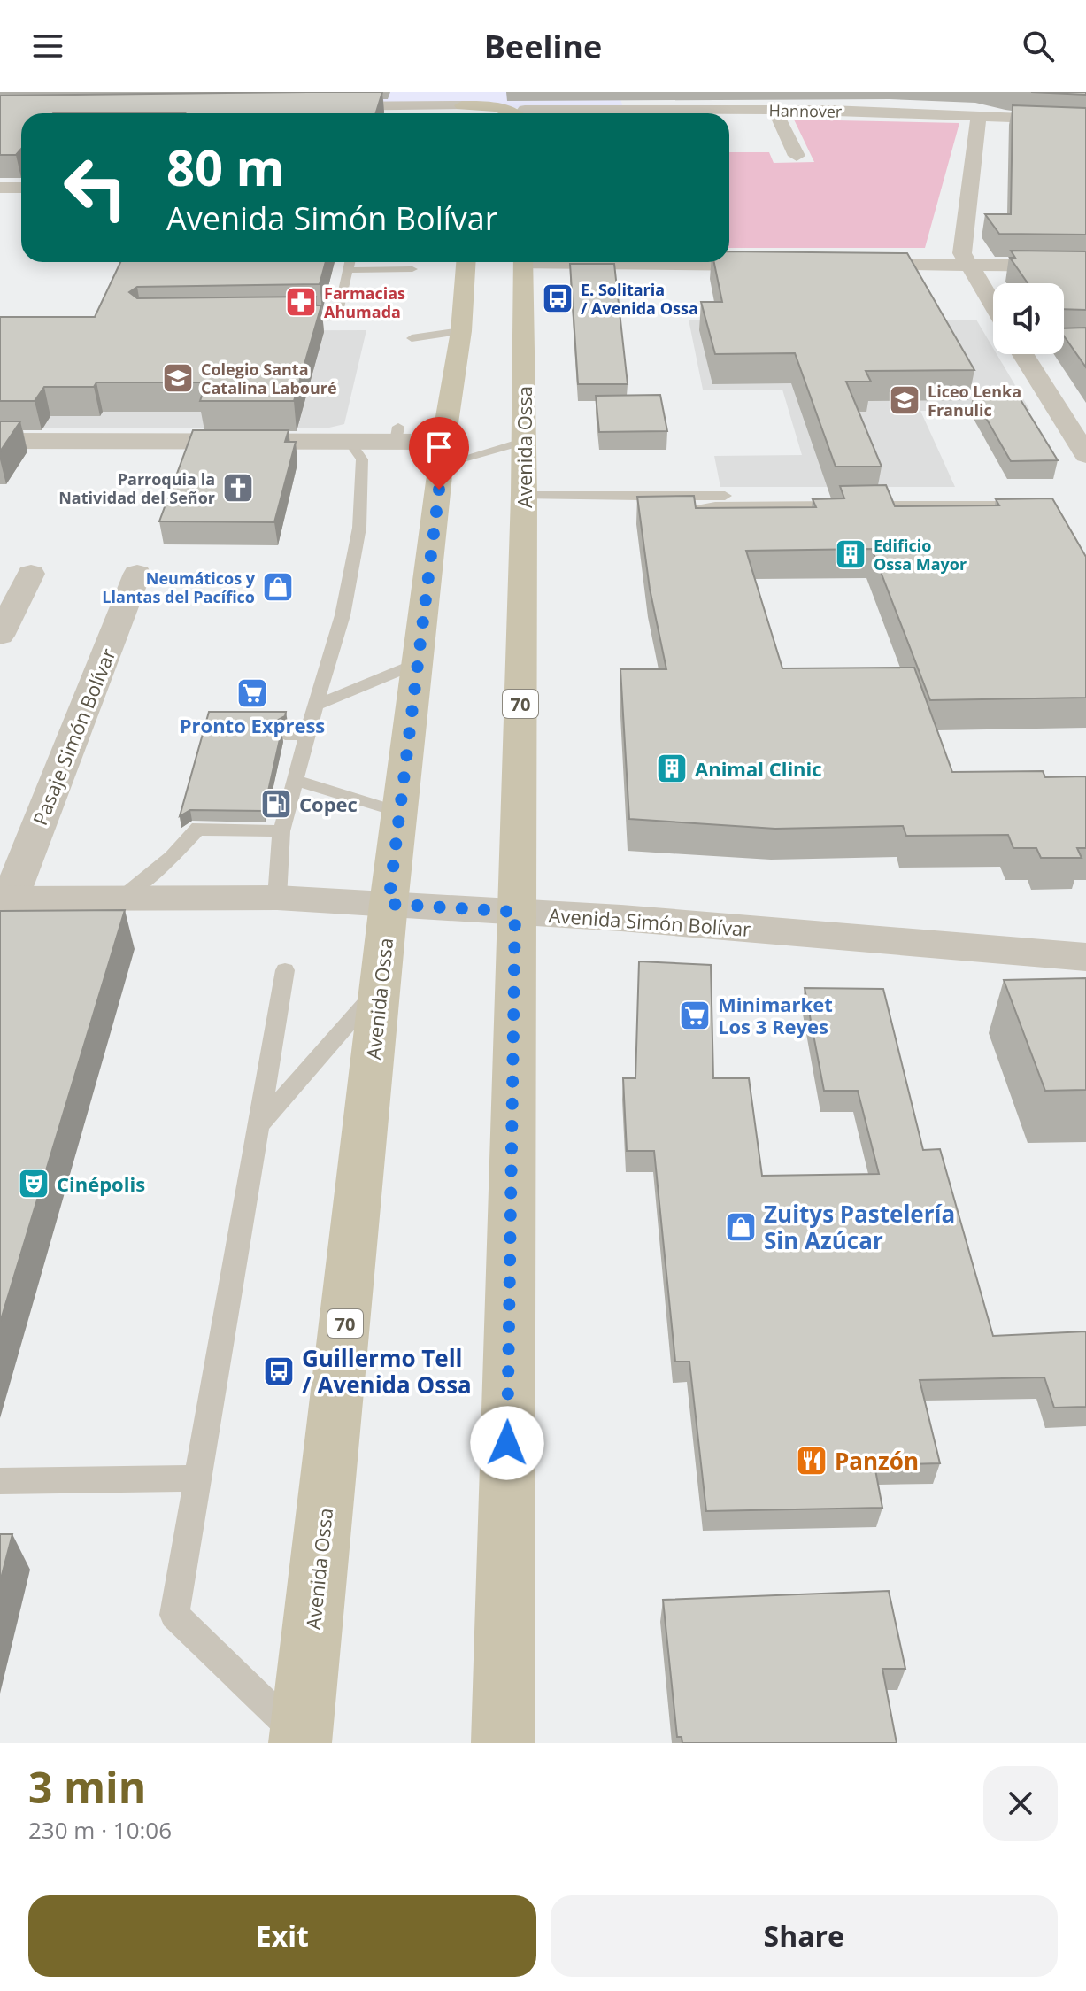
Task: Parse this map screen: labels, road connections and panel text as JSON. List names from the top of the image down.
{
  "streets": {
    "main road": ["Avenida Ossa", "70"],
    "street": ["Hannover", "Pasaje Simón Bolívar", "Avenida Simón Bolívar"]
  },
  "crossings": [
    ["Avenida Ossa", "Avenida Simón Bolívar"],
    ["Pasaje Simón Bolívar", "Avenida Simón Bolívar"]
  ],
  "places": {
    "bus stop": ["E. Solitaria / Avenida Ossa", "Guillermo Tell / Avenida Ossa"],
    "pharmacy": ["Farmacias Ahumada"],
    "school or university": ["Colegio Santa Catalina Labouré", "Liceo Lenka Franulic"],
    "church": ["Parroquia la Natividad del Señor"],
    "building": ["Edificio Ossa Mayor", "Animal Clinic"],
    "shop": ["Neumáticos y Llantas del Pacífico", "Zuitys Pastelería Sin Azúcar"],
    "supermarket": ["Pronto Express", "Minimarket Los 3 Reyes"],
    "fuel station": ["Copec"],
    "theatre": ["Cinépolis"],
    "restaurant": ["Panzón"]
  },
  "page": {
    "header": "Beeline",
    "turn": ["80 m", "Avenida Simón Bolívar"],
    "heading": ["3 min", "230 m · 10:06"],
    "buttons": ["Exit", "Share"]
  }
}
